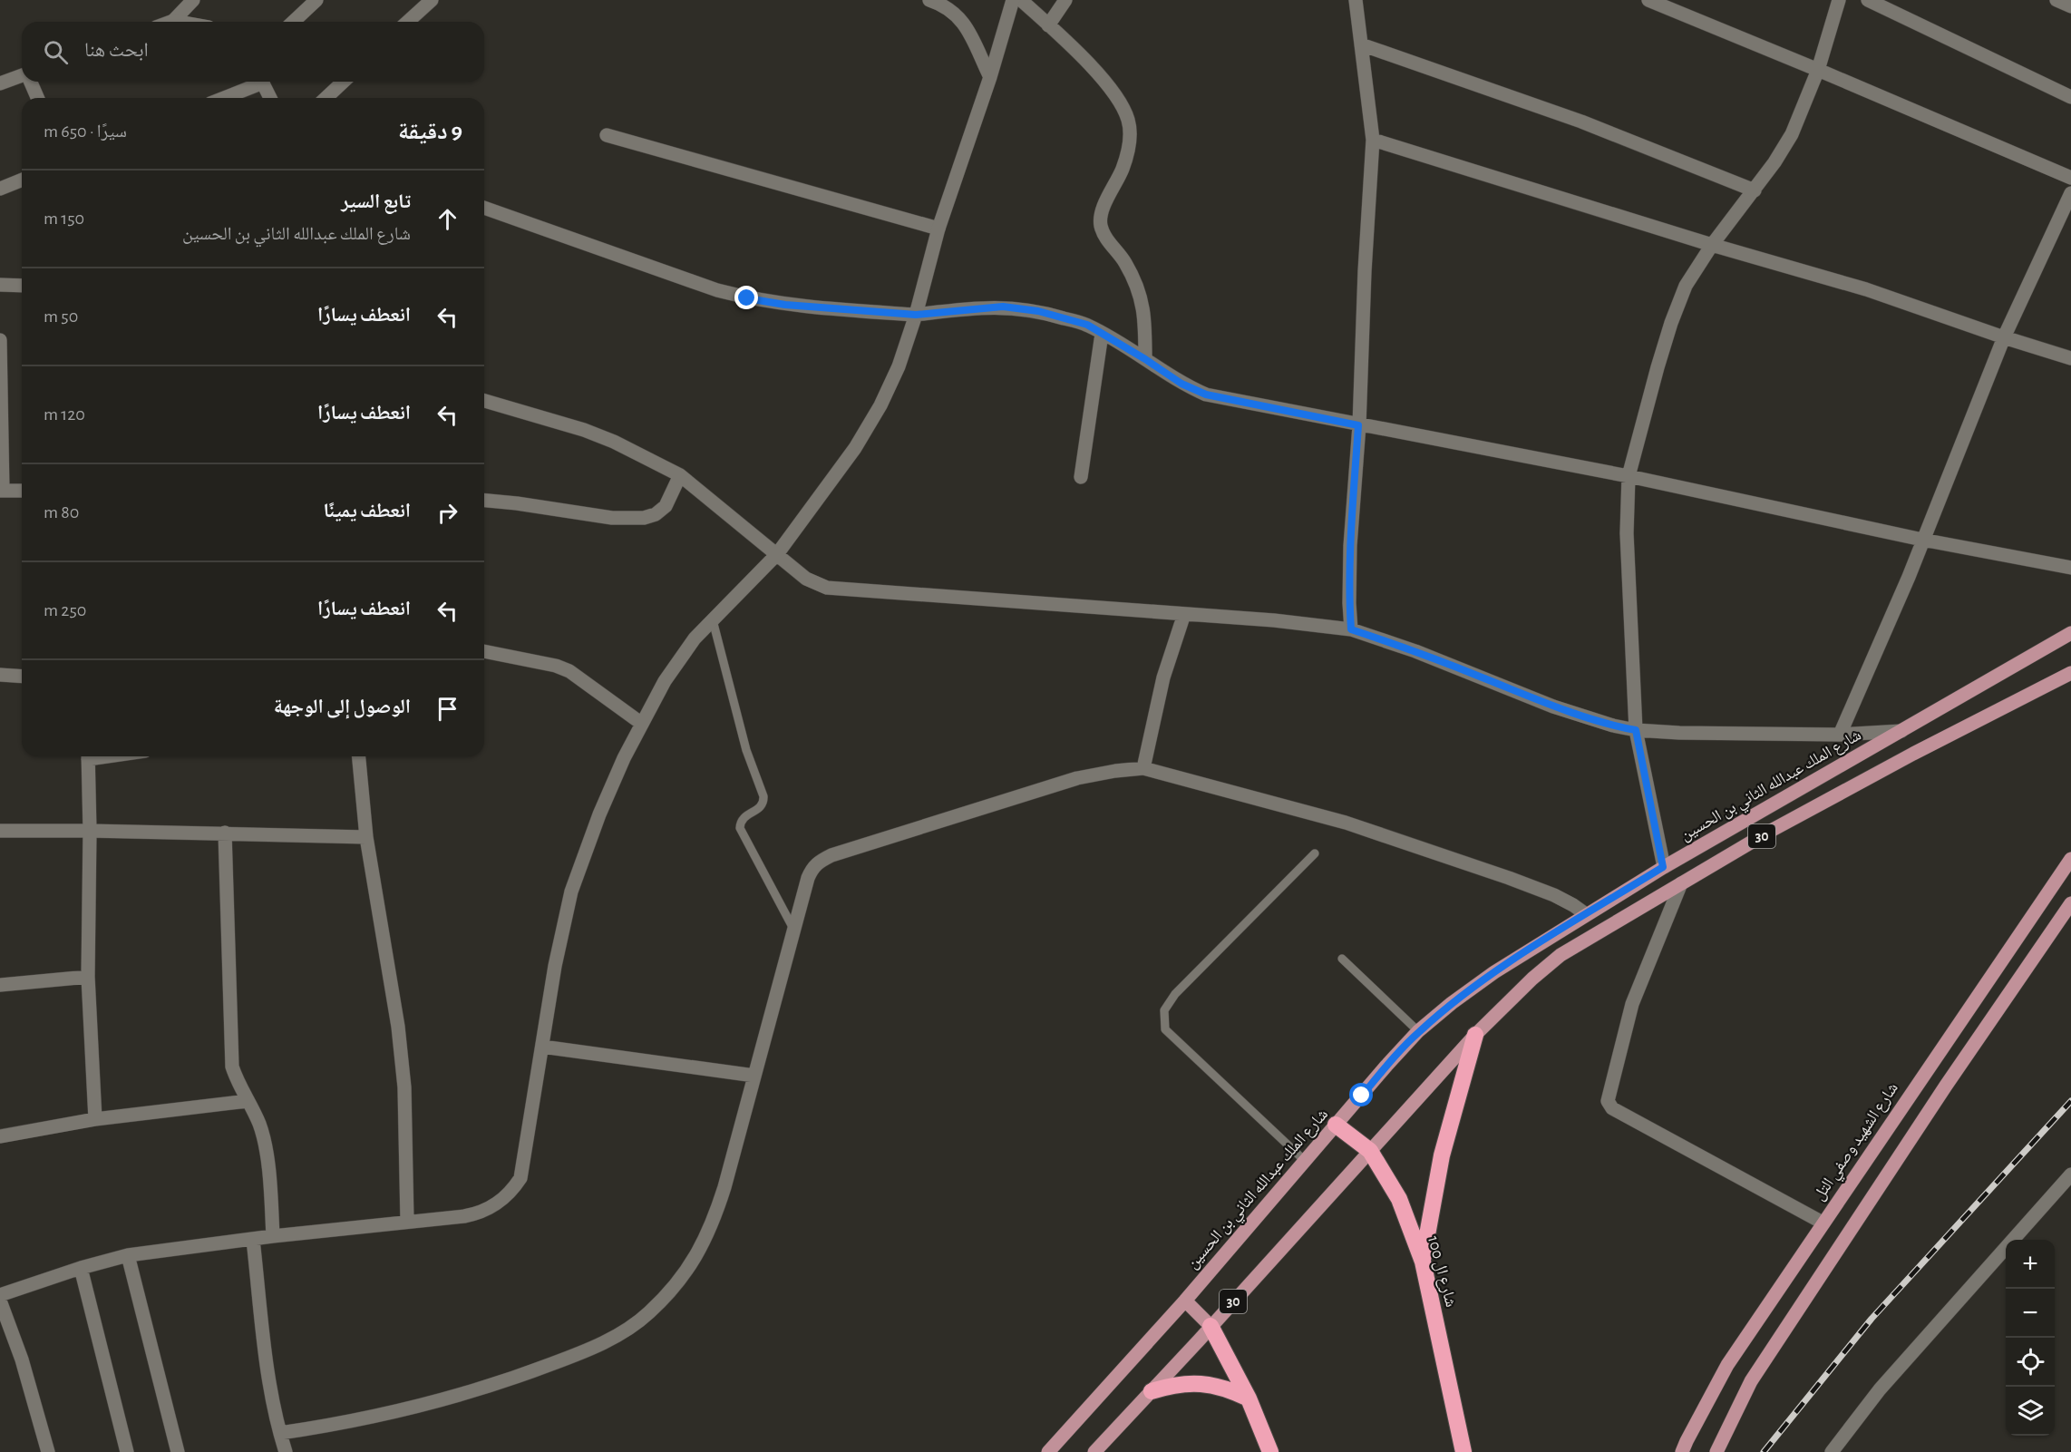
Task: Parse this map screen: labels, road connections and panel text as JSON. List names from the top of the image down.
{
  "streets": {
    "highway": ["شارع ال 100"],
    "main road": ["شارع الملك عبدالله الثاني بن الحسين", "30", "شارع الشهيد وصفي التل"]
  },
  "crossings": [
    ["شارع الملك عبدالله الثاني بن الحسين", "شارع ال 100"],
    ["30", "شارع ال 100"]
  ],
  "page": {
    "search": "ابحث هنا",
    "heading": ["9 دقيقة", "سيرًا · 650 m"],
    "list": [
      ["تابع السير", "شارع الملك عبدالله الثاني بن الحسين", "150 m"],
      ["انعطف يسارًا", "50 m"],
      ["انعطف يسارًا", "120 m"],
      ["انعطف يمينًا", "80 m"],
      ["انعطف يسارًا", "250 m"],
      "الوصول إلى الوجهة"
    ],
    "map_buttons": ["+", "−"]
  }
}
